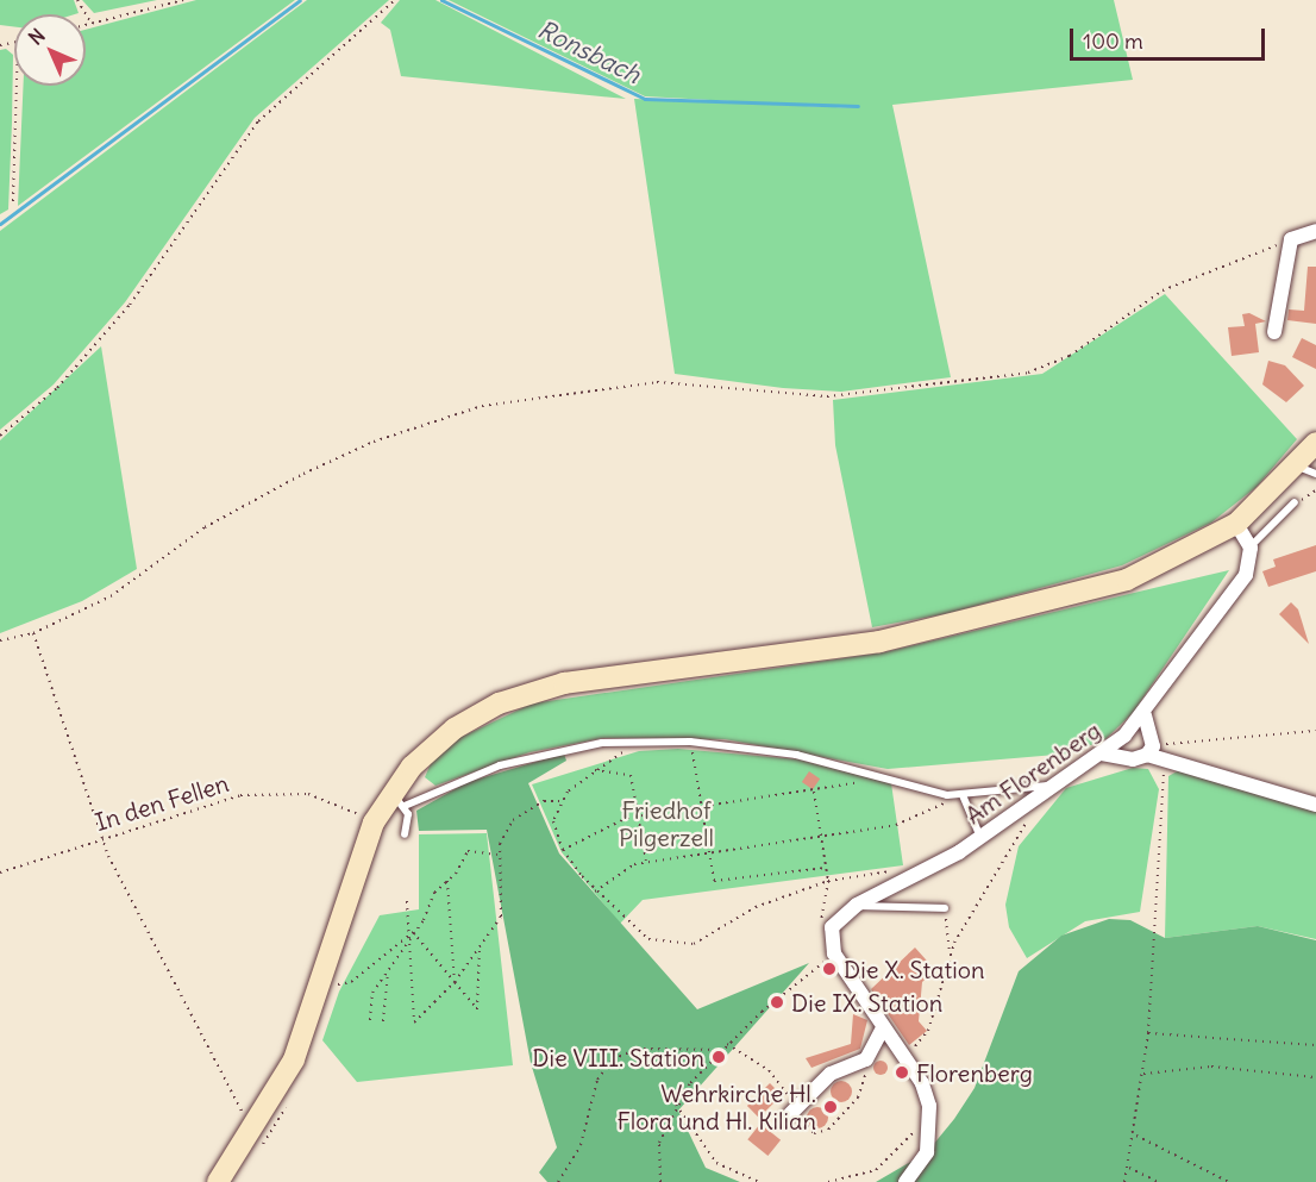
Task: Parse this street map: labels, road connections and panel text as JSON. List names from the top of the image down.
{
  "streets": {
    "street": ["Am Florenberg"],
    "path": ["In den Fellen"]
  },
  "water": ["Ronsbach"],
  "parks": ["Friedhof Pilgerzell"],
  "places": [
    "Die X. Station",
    "Die IX. Station",
    "Die VIII. Station",
    "Florenberg",
    "Wehrkirche Hl. Flora und Hl. Kilian"
  ],
  "scale_bar": "100 m",
  "north": "top left"
}
